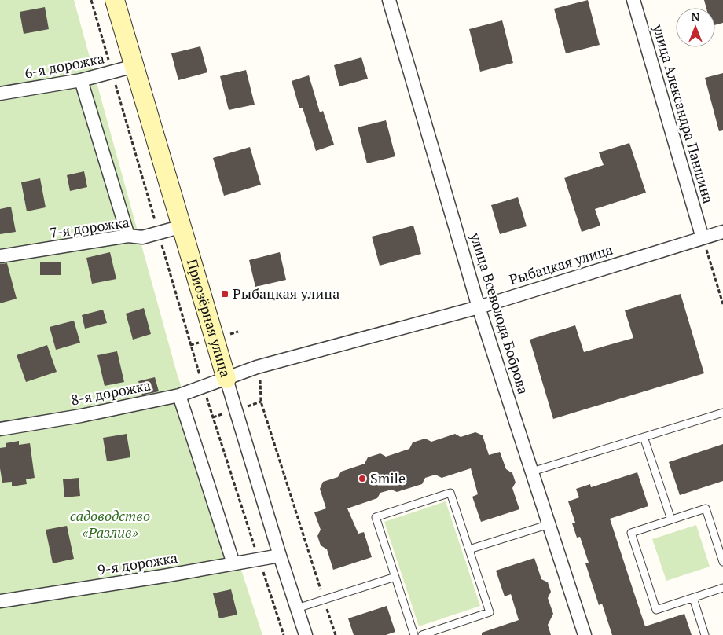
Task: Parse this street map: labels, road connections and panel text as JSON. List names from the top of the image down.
{
  "streets": {
    "street": [
      "6-я дорожка",
      "улица Александра Паншина",
      "7-я дорожка",
      "Рыбацкая улица",
      "улица Всеволода Боброва",
      "Приозёрная улица",
      "8-я дорожка",
      "9-я дорожка"
    ]
  },
  "crossings": [
    ["6-я дорожка", "Приозёрная улица"],
    ["улица Александра Паншина", "Рыбацкая улица"],
    ["7-я дорожка", "Приозёрная улица"],
    ["Рыбацкая улица", "улица Всеволода Боброва"],
    ["Рыбацкая улица", "Приозёрная улица"],
    ["Рыбацкая улица", "8-я дорожка"],
    ["Приозёрная улица", "8-я дорожка"],
    ["Приозёрная улица", "9-я дорожка"]
  ],
  "parks": ["садоводство «Разлив»"],
  "places": {
    "transit": ["Рыбацкая улица"],
    "other": ["Smile"]
  },
  "north": "top"
}
